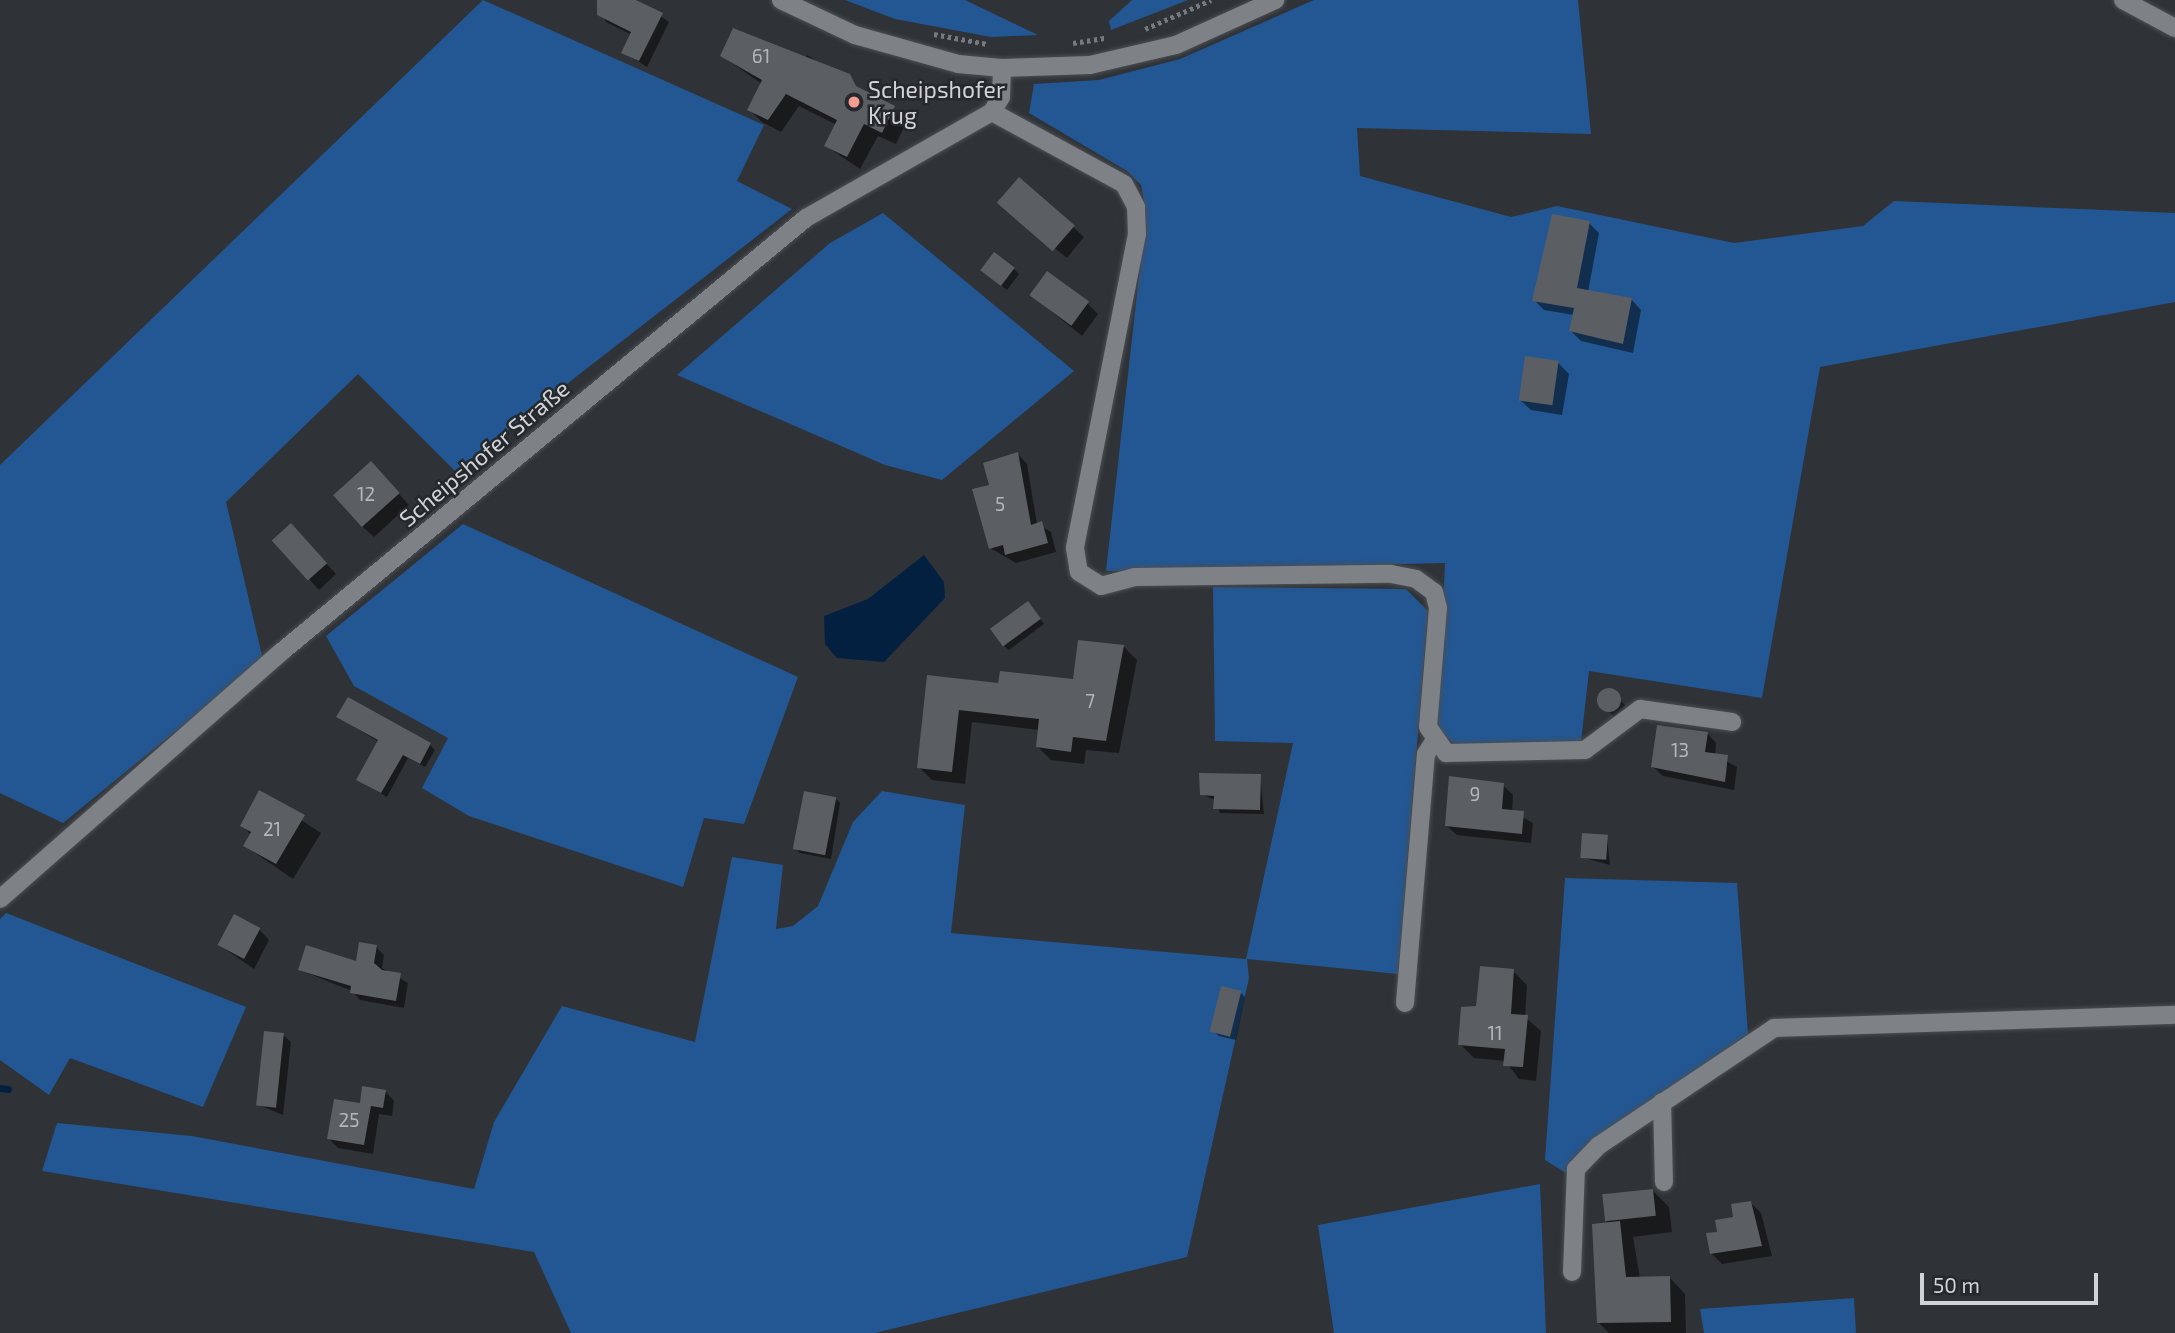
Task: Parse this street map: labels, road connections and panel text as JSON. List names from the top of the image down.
{
  "streets": {
    "street": ["Scheipshofer Straße"]
  },
  "places": ["Scheipshofer Krug"],
  "house_numbers": [
    "61",
    "12",
    "5",
    "7",
    "13",
    "9",
    "21",
    "11",
    "25"
  ],
  "scale_bar": "50 m"
}
